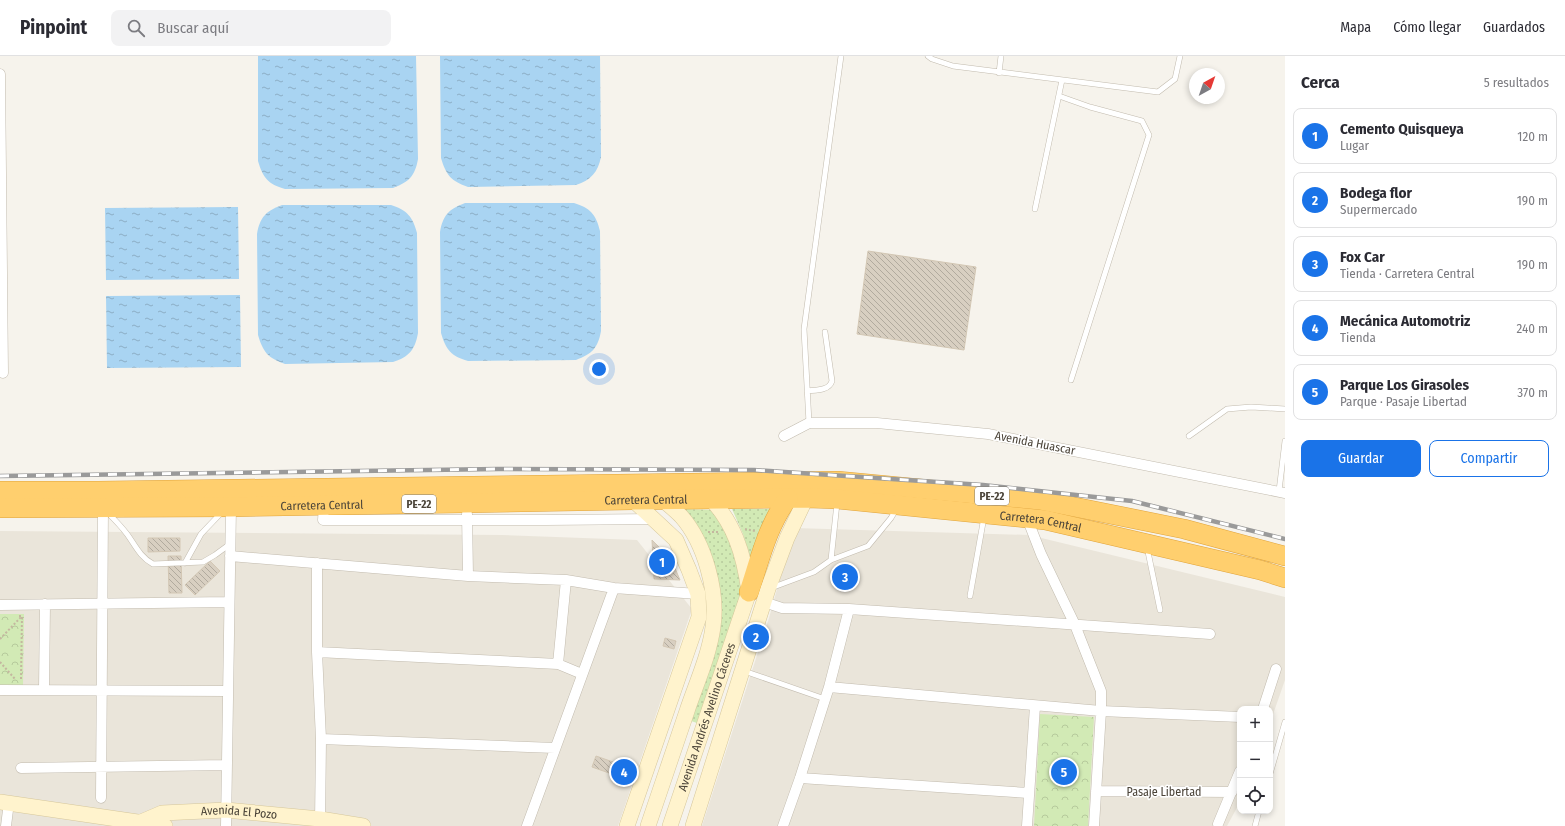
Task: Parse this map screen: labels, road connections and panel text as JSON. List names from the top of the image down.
{
  "streets": {
    "highway": ["PE-22", "Carretera Central"],
    "street": [
      "Avenida Huascar",
      "Avenida Andrés Avelino Cáceres",
      "Pasaje Libertad",
      "Avenida El Pozo"
    ]
  },
  "crossings": [
    ["Carretera Central", "Avenida Andrés Avelino Cáceres"]
  ],
  "north": "top right",
  "page": {
    "header": "Pinpoint",
    "search": "Buscar aquí",
    "nav": ["Mapa", "Cómo llegar", "Guardados"],
    "heading": ["Cerca", "5 resultados"],
    "list": [
      {
        "mark": "1",
        "name": "Cemento Quisqueya",
        "note": "Lugar",
        "value": "120 m"
      },
      {
        "mark": "2",
        "name": "Bodega flor",
        "note": "Supermercado",
        "value": "190 m"
      },
      {
        "mark": "3",
        "name": "Fox Car",
        "note": "Tienda · Carretera Central",
        "value": "190 m"
      },
      {
        "mark": "4",
        "name": "Mecánica Automotriz",
        "note": "Tienda",
        "value": "240 m"
      },
      {
        "mark": "5",
        "name": "Parque Los Girasoles",
        "note": "Parque · Pasaje Libertad",
        "value": "370 m"
      }
    ],
    "buttons": ["Guardar", "Compartir"],
    "pins": [
      "1",
      "3",
      "2",
      "4",
      "5"
    ],
    "map_buttons": ["+", "−"]
  }
}
